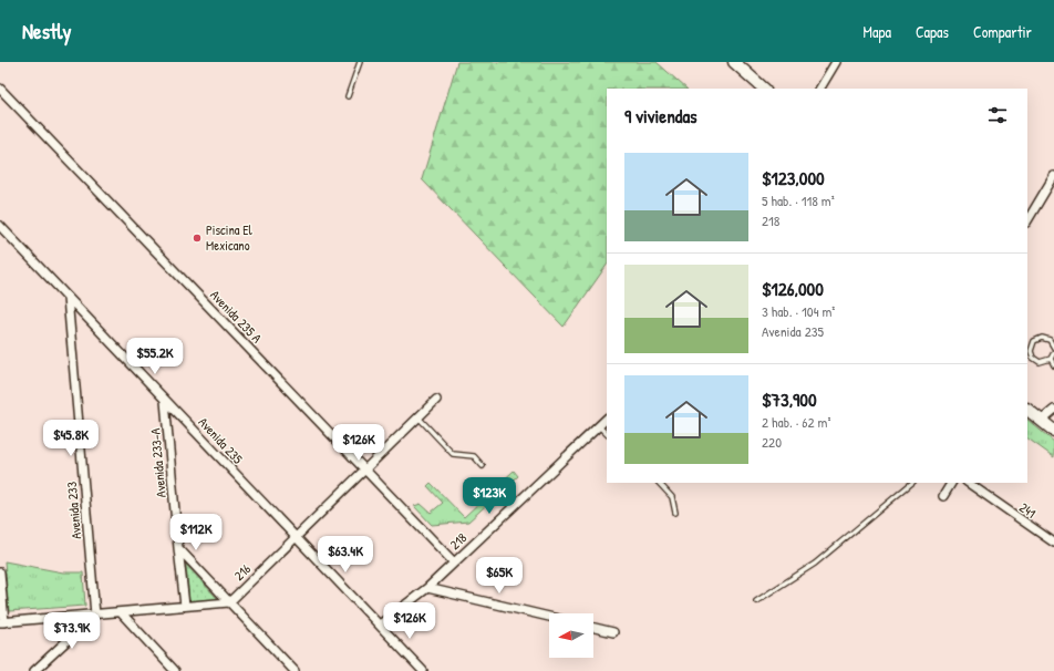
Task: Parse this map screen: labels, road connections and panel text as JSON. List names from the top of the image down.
{
  "streets": {
    "street": [
      "Avenida 235 A",
      "Avenida 235",
      "Avenida 233-A",
      "Avenida 233",
      "241",
      "218",
      "216"
    ]
  },
  "crossings": [
    ["Avenida 235 A", "218"],
    ["Avenida 235 A", "216"],
    ["Avenida 235", "Avenida 233-A"],
    ["Avenida 235", "Avenida 233"],
    ["Avenida 235", "218"],
    ["Avenida 235", "216"]
  ],
  "places": ["Piscina El Mexicano"],
  "north": "left",
  "page": {
    "header": "Nestly",
    "nav": ["Mapa", "Capas", "Compartir"],
    "heading": "9 viviendas",
    "list": [
      {
        "name": "$123,000",
        "note": "5 hab. · 118 m² · 218"
      },
      {
        "name": "$126,000",
        "note": "3 hab. · 104 m² · Avenida 235"
      },
      {
        "name": "$73,900",
        "note": "2 hab. · 62 m² · 220"
      }
    ],
    "price": [
      "$55.2K",
      "$45.8K",
      "$126K",
      "$123K",
      "$112K",
      "$63.4K",
      "$65K",
      "$126K",
      "$73.9K"
    ]
  }
}
